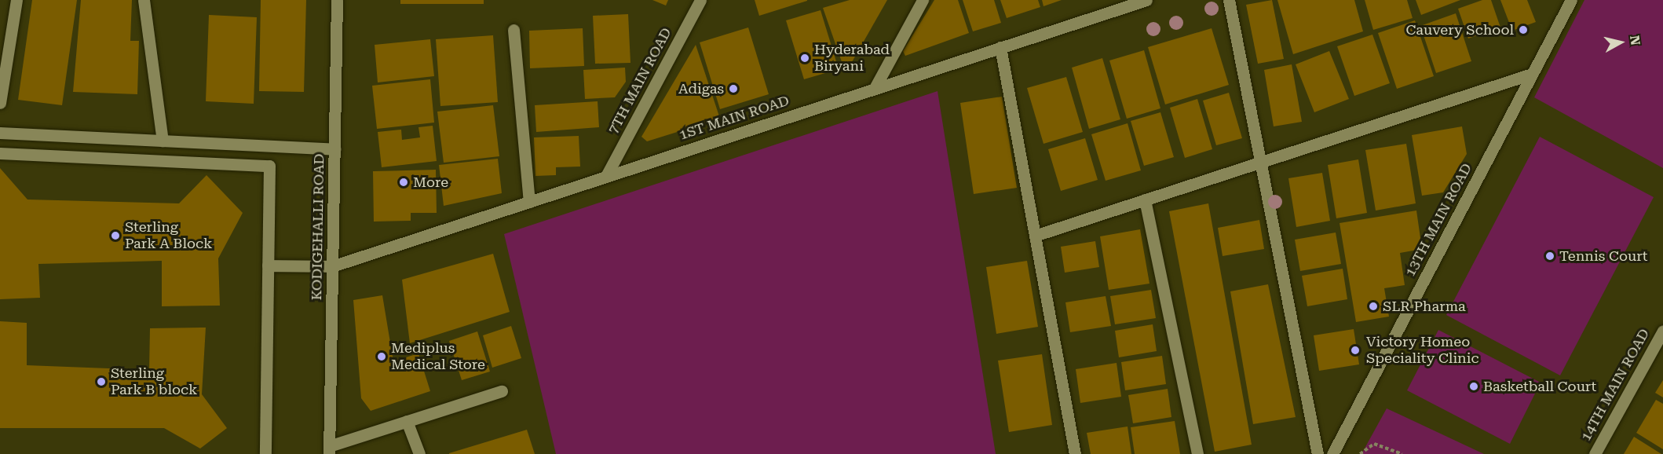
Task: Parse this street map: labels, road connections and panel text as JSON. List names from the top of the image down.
{
  "streets": {
    "street": [
      "7TH MAIN ROAD",
      "1ST MAIN ROAD",
      "13TH MAIN ROAD",
      "KODIGEHALLI ROAD",
      "14TH MAIN ROAD"
    ]
  },
  "crossings": [
    ["7TH MAIN ROAD", "1ST MAIN ROAD"],
    ["1ST MAIN ROAD", "KODIGEHALLI ROAD"]
  ],
  "places": [
    "Cauvery School",
    "Hyderabad Biryani",
    "Adigas",
    "More",
    "Sterling Park A Block",
    "Tennis Court",
    "SLR Pharma",
    "Victory Homeo Speciality Clinic",
    "Mediplus Medical Store",
    "Sterling Park B block",
    "Basketball Court"
  ],
  "north": "right"
}
